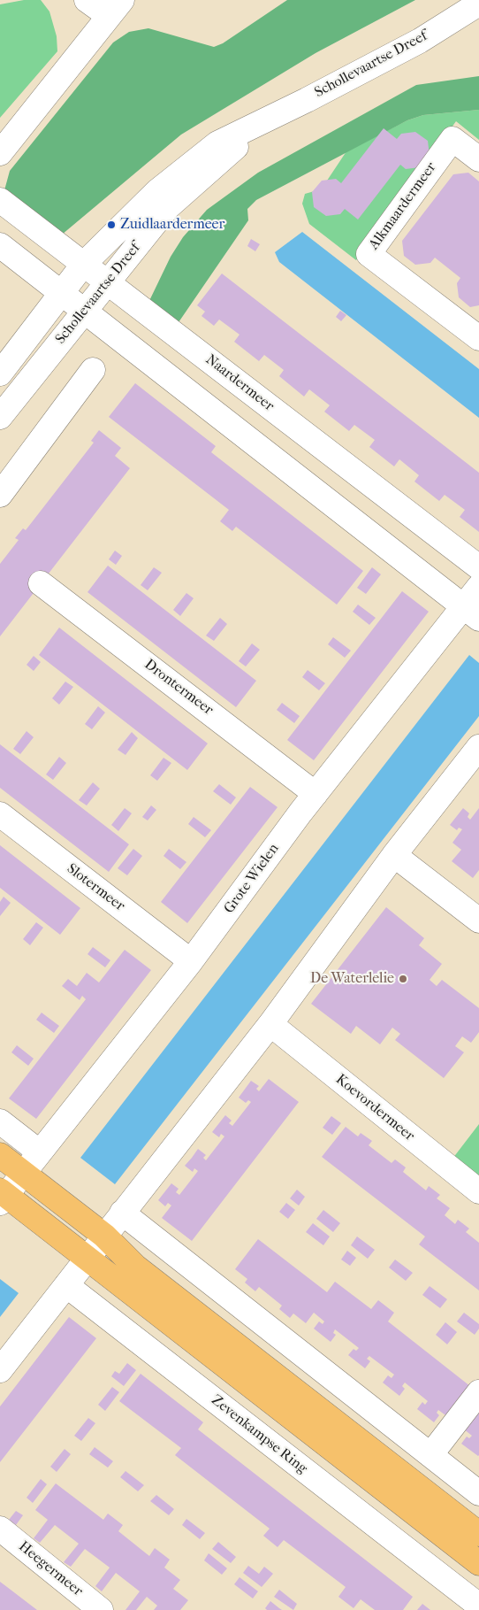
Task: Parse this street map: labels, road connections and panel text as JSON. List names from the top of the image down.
{
  "streets": {
    "street": [
      "Schollevaartse Dreef",
      "Alkmaardermeer",
      "Naardermeer",
      "Drontermeer",
      "Grote Wielen",
      "Slotermeer",
      "Koevordermeer",
      "Zevenkampse Ring",
      "Heegermeer"
    ]
  },
  "crossings": [
    ["Schollevaartse Dreef", "Naardermeer"],
    ["Drontermeer", "Grote Wielen"],
    ["Grote Wielen", "Slotermeer"]
  ],
  "places": ["Zuidlaardermeer", "De Waterlelie"]
}
